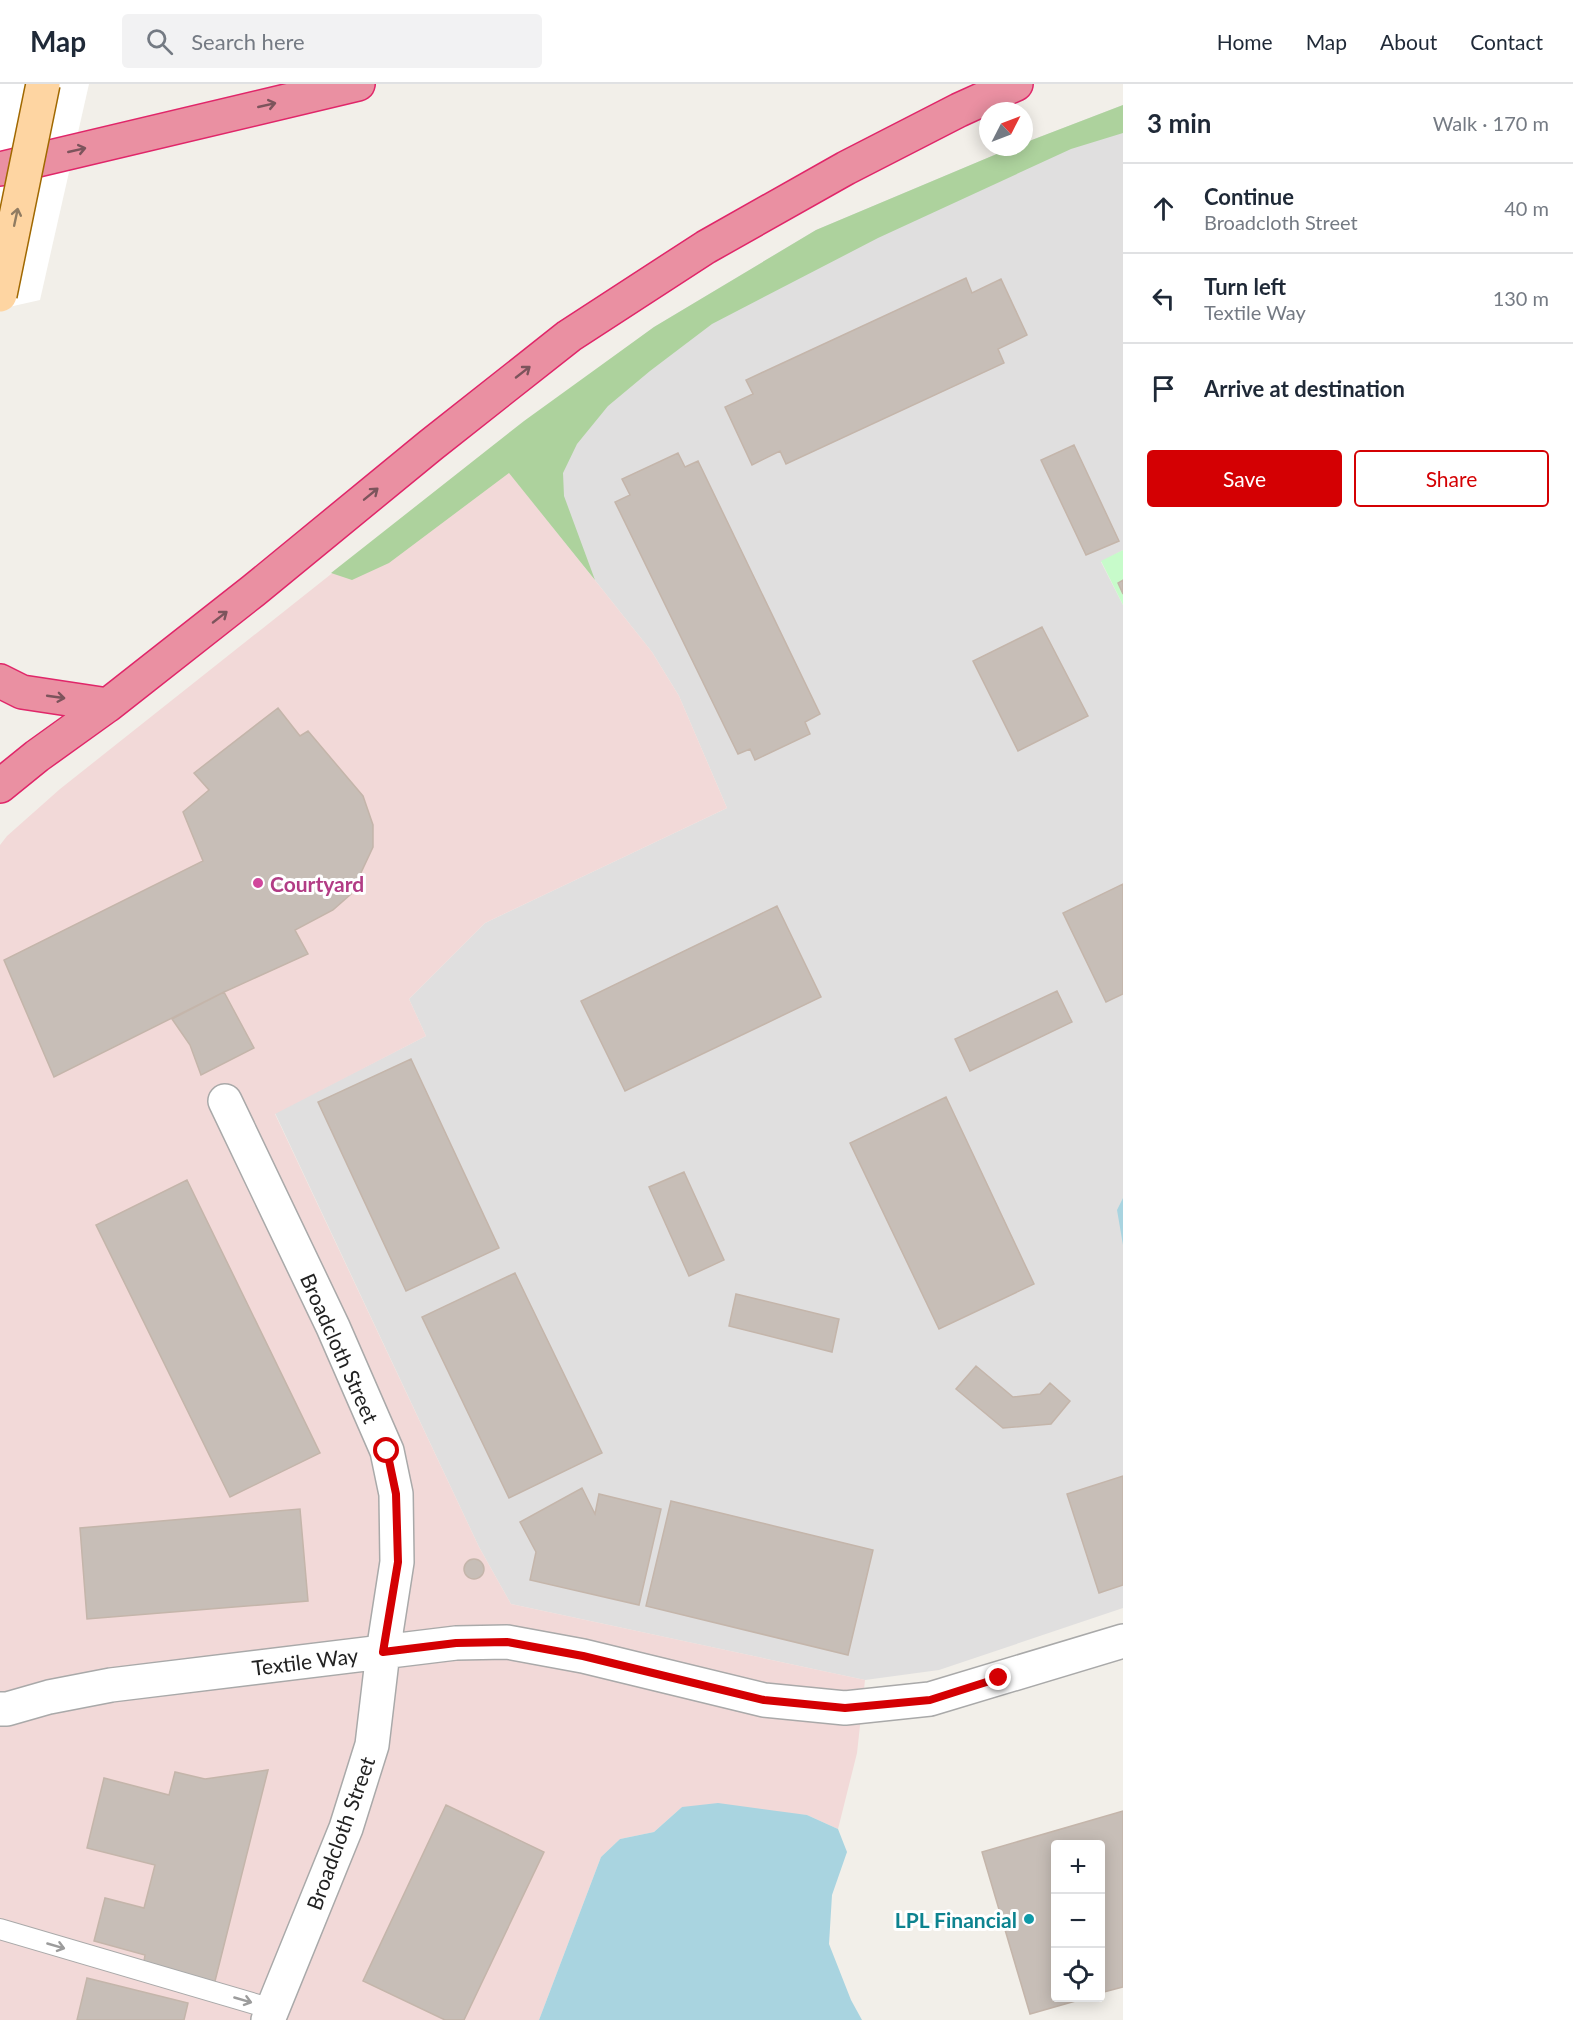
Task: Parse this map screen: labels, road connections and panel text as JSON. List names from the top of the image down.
{
  "streets": {
    "street": ["Broadcloth Street", "Textile Way"]
  },
  "crossings": [
    ["Broadcloth Street", "Textile Way"]
  ],
  "places": ["Courtyard", "LPL Financial"],
  "north": "top right",
  "page": {
    "header": "Map",
    "search": "Search here",
    "nav": [
      "Home",
      "Map",
      "About",
      "Contact"
    ],
    "heading": ["3 min", "Walk · 170 m"],
    "list": [
      ["Continue", "Broadcloth Street", "40 m"],
      ["Turn left", "Textile Way", "130 m"],
      "Arrive at destination"
    ],
    "buttons": ["Save", "Share"],
    "map_buttons": ["+", "−"]
  }
}
